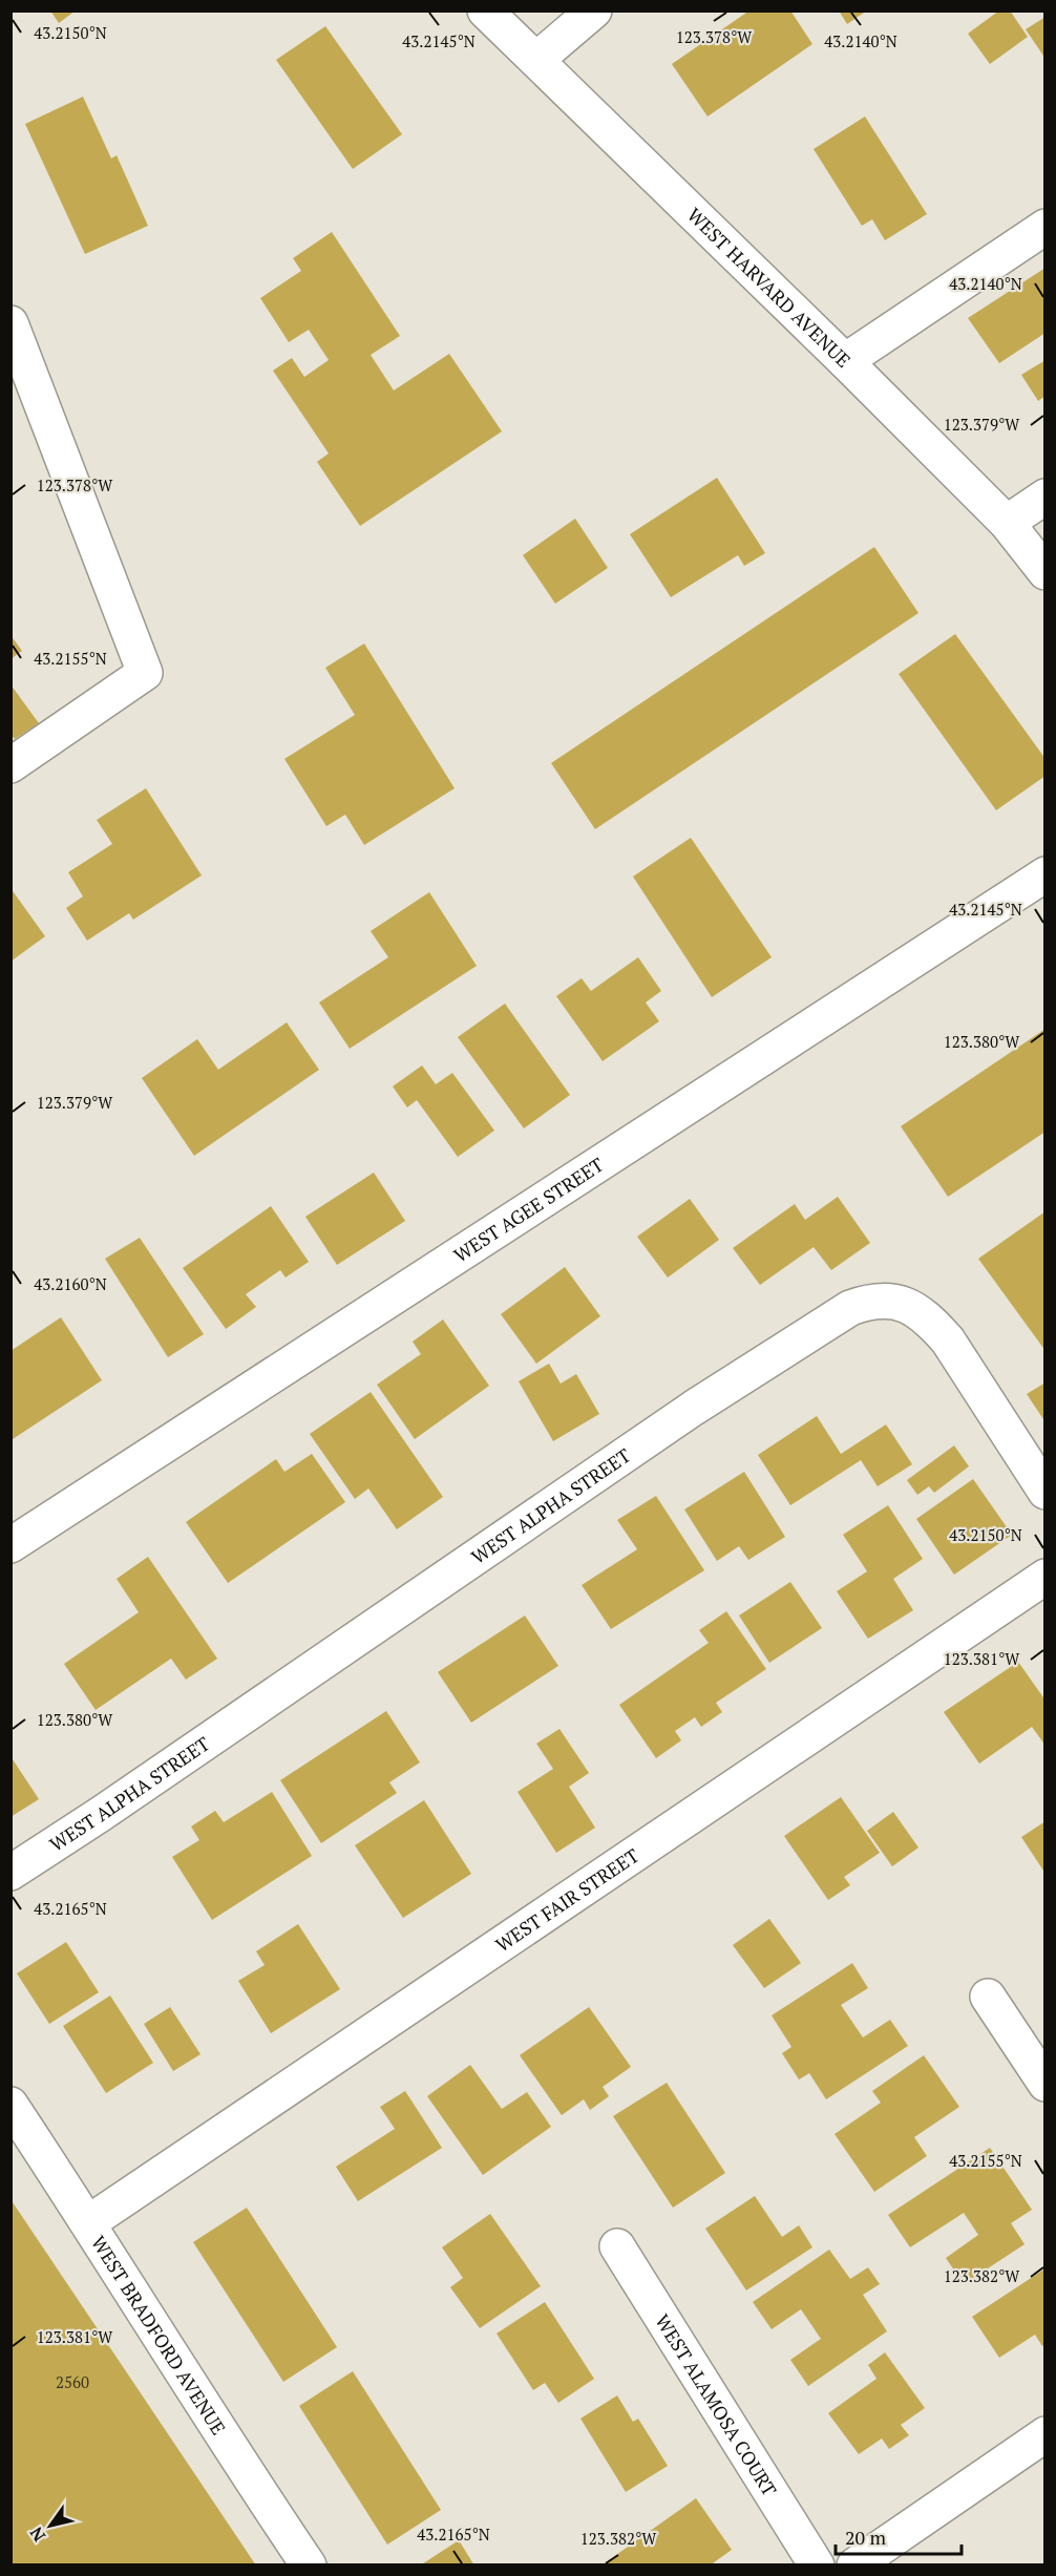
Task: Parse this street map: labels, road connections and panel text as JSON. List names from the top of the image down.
{
  "streets": {
    "street": [
      "WEST HARVARD AVENUE",
      "WEST AGEE STREET",
      "WEST ALPHA STREET",
      "WEST FAIR STREET",
      "WEST BRADFORD AVENUE",
      "WEST ALAMOSA COURT"
    ]
  },
  "crossings": [
    ["WEST FAIR STREET", "WEST BRADFORD AVENUE"]
  ],
  "house_numbers": ["2560"],
  "scale_bar": "20 m",
  "north": "bottom left",
  "coordinates": [
    "43.2150°N",
    "123.378°W",
    "43.2145°N",
    "43.2140°N",
    "123.379°W",
    "43.2155°N",
    "123.380°W",
    "43.2160°N",
    "123.381°W",
    "43.2165°N",
    "123.382°W"
  ]
}
